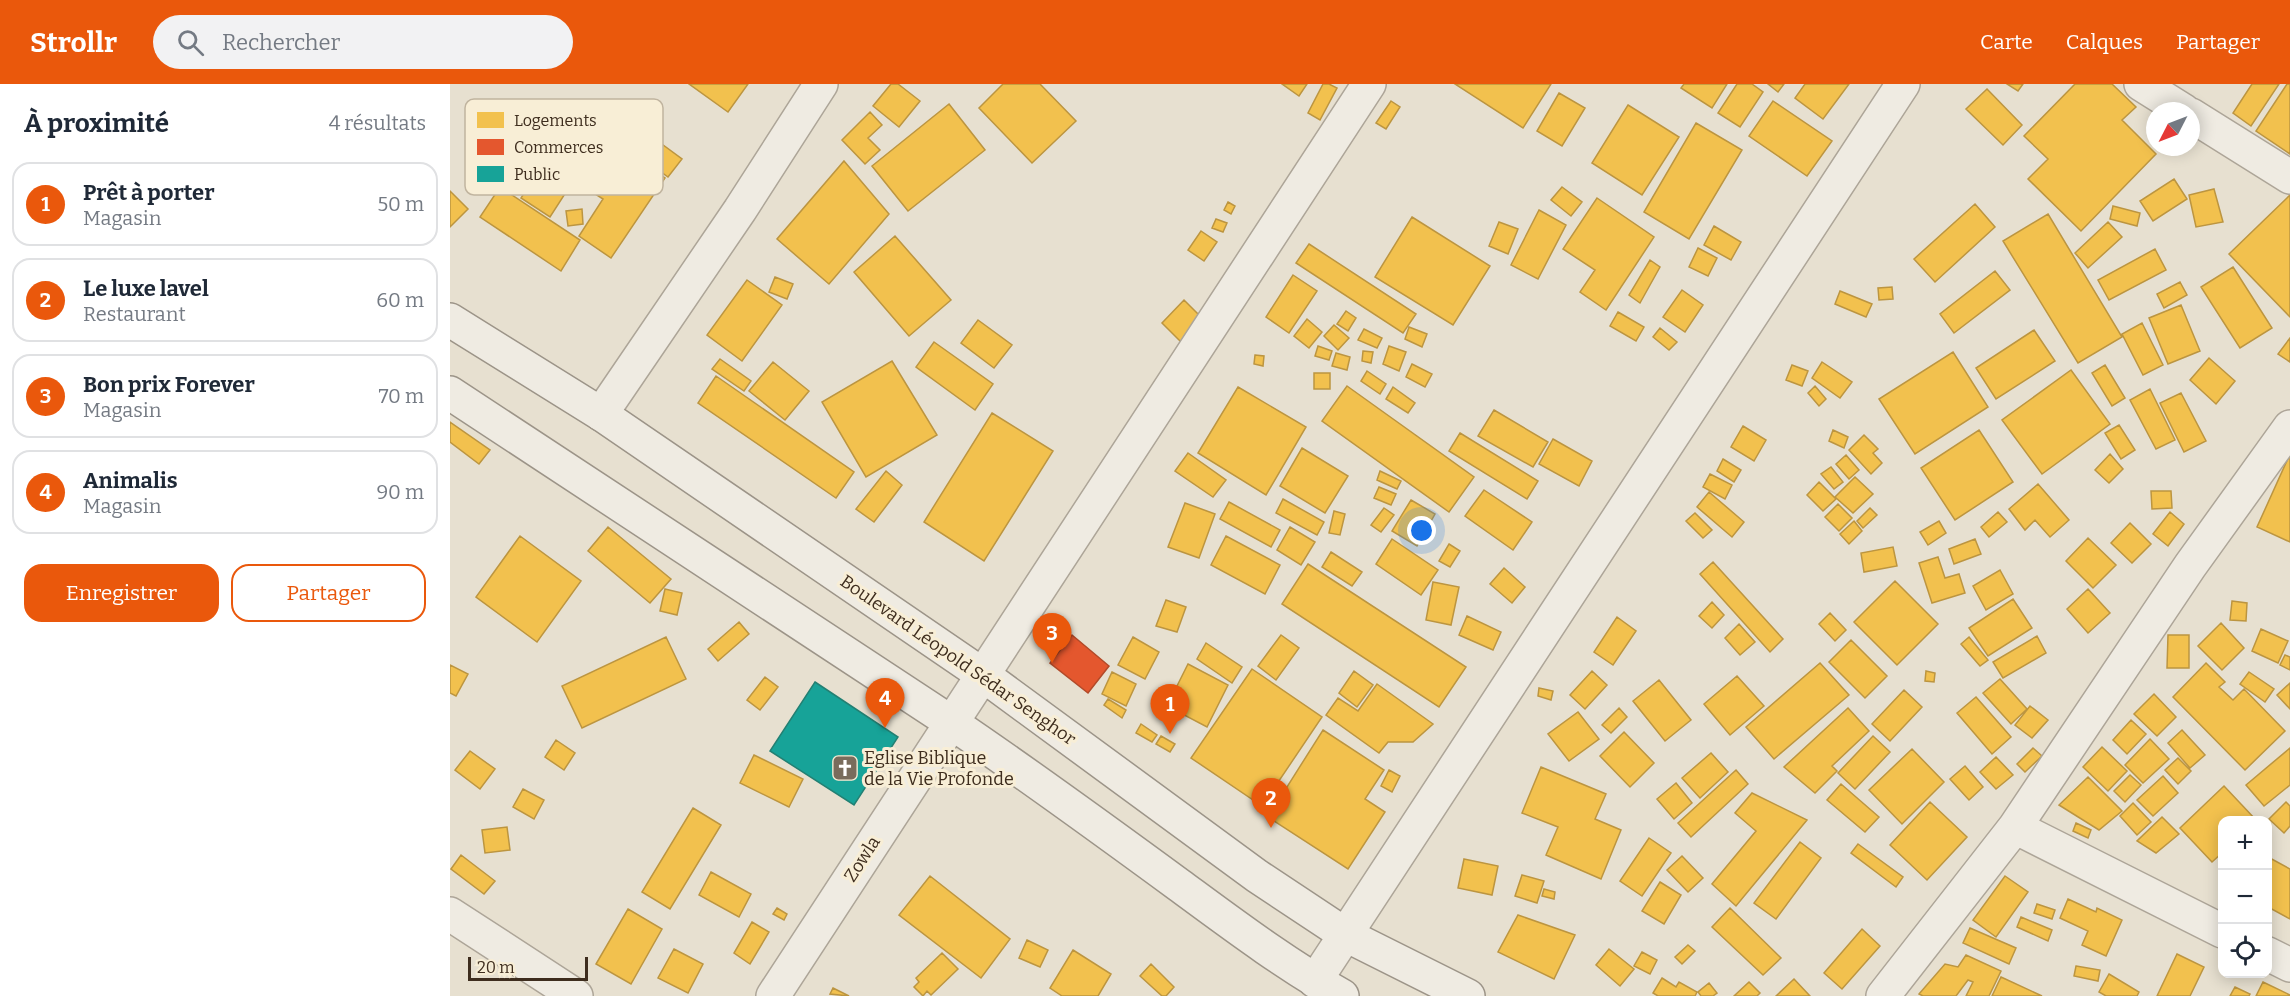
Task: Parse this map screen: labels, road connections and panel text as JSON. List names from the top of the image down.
{
  "streets": {
    "street": ["Boulevard Léopold Sédar Senghor", "Zowla"]
  },
  "crossings": [
    ["Boulevard Léopold Sédar Senghor", "Zowla"]
  ],
  "places": {
    "church": ["Eglise Biblique de la Vie Profonde"]
  },
  "legend": ["Logements", "Commerces", "Public"],
  "scale_bar": "20 m",
  "north": "bottom left",
  "page": {
    "header": "Strollr",
    "search": "Rechercher",
    "nav": ["Carte", "Calques", "Partager"],
    "heading": ["À proximité", "4 résultats"],
    "list": [
      {
        "mark": "1",
        "name": "Prêt à porter",
        "note": "Magasin",
        "value": "50 m"
      },
      {
        "mark": "2",
        "name": "Le luxe lavel",
        "note": "Restaurant",
        "value": "60 m"
      },
      {
        "mark": "3",
        "name": "Bon prix Forever",
        "note": "Magasin",
        "value": "70 m"
      },
      {
        "mark": "4",
        "name": "Animalis",
        "note": "Magasin",
        "value": "90 m"
      }
    ],
    "buttons": ["Enregistrer", "Partager"],
    "pins": [
      "3",
      "4",
      "1",
      "2"
    ],
    "map_buttons": ["+", "−"],
    "scale": "20 m"
  }
}
